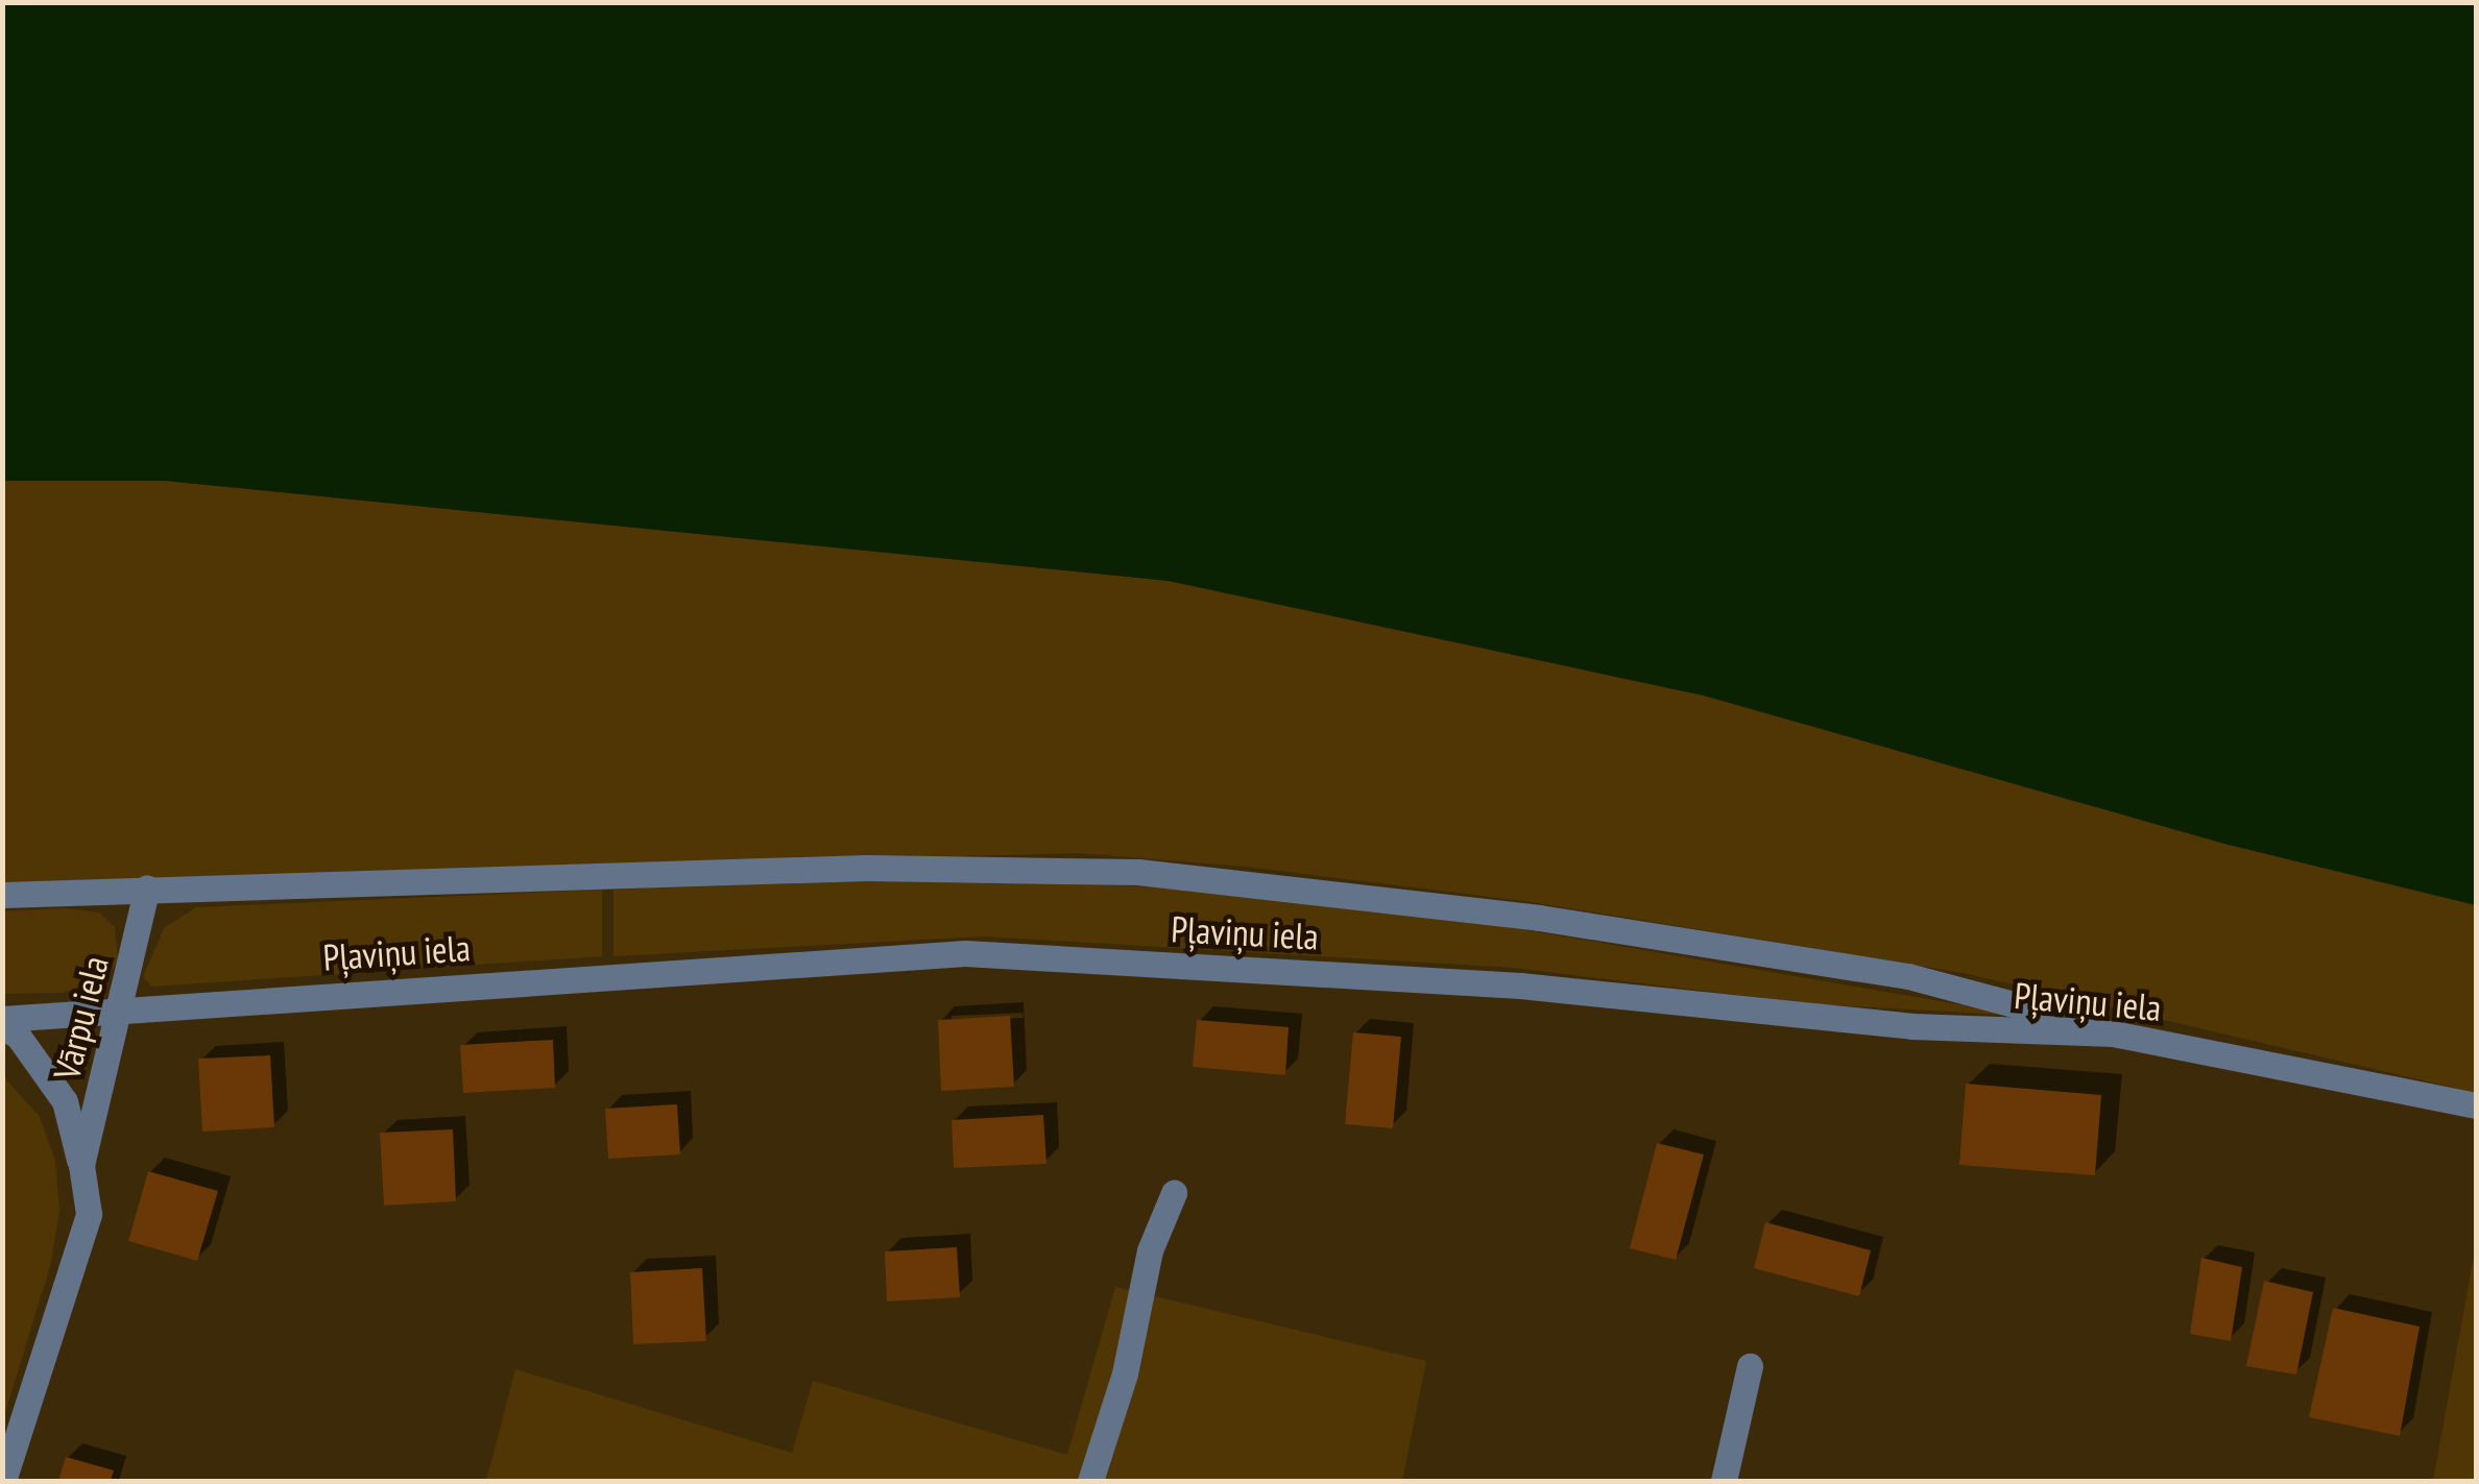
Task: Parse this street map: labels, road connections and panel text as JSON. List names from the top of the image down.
{
  "streets": {
    "street": ["Pļaviņu iela", "Vārpu iela"]
  },
  "crossings": [
    ["Pļaviņu iela", "Vārpu iela"]
  ]
}
